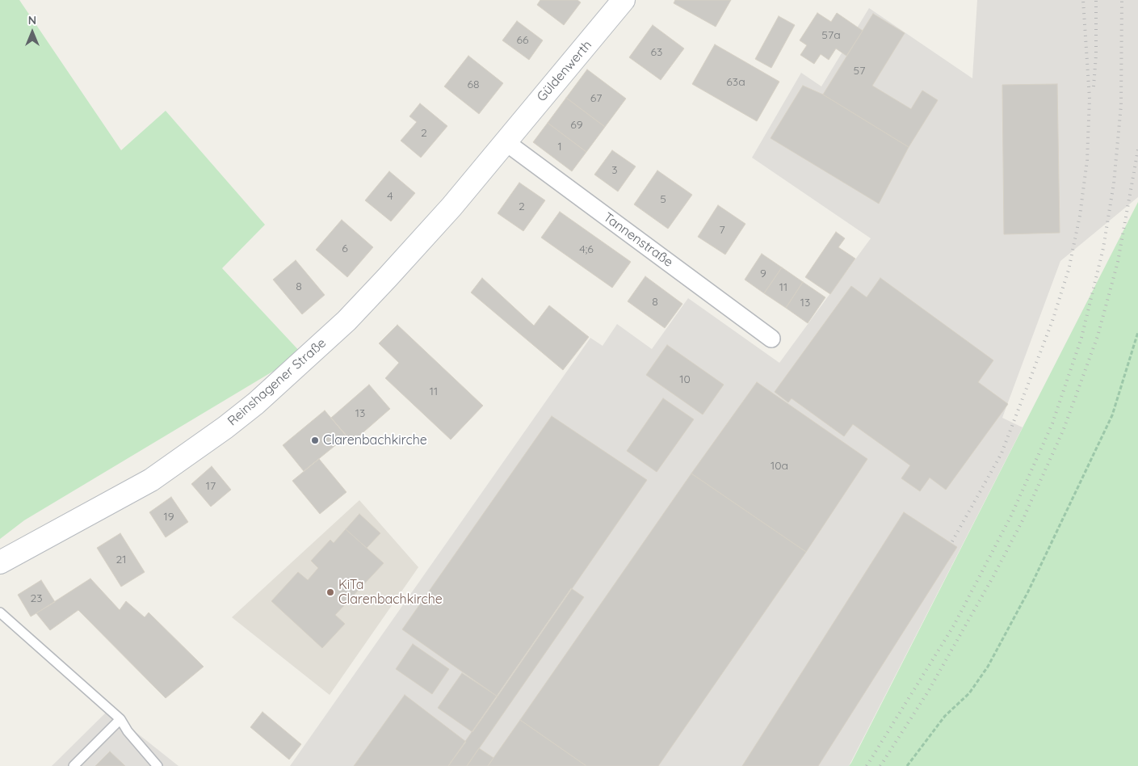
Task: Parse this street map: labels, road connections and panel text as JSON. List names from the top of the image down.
{
  "streets": {
    "main road": ["Güldenwerth", "Reinshagener Straße"],
    "street": ["Tannenstraße"]
  },
  "crossings": [
    ["Güldenwerth", "Tannenstraße"],
    ["Güldenwerth", "Reinshagener Straße"],
    ["Tannenstraße", "Reinshagener Straße"]
  ],
  "places": ["Clarenbachkirche", "KiTa Clarenbachkirche"],
  "house_numbers": [
    "57a",
    "66",
    "63",
    "57",
    "63a",
    "68",
    "67",
    "69",
    "2",
    "1",
    "3",
    "4",
    "5",
    "2",
    "7",
    "6",
    "4;6",
    "9",
    "8",
    "11",
    "8",
    "13",
    "10",
    "11",
    "13",
    "10a",
    "17",
    "19",
    "21",
    "23"
  ],
  "north": "top"
}
